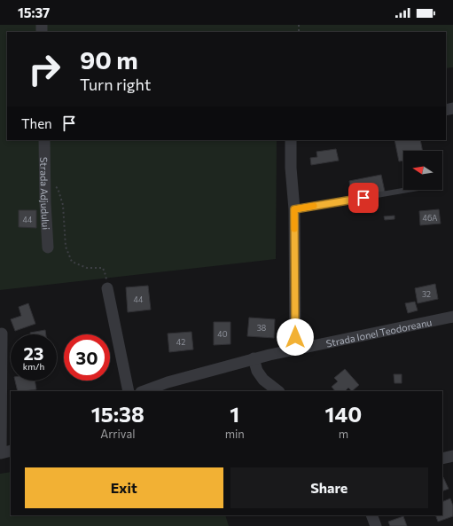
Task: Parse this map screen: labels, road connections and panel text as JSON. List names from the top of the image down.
{
  "streets": {
    "street": ["Strada Adjudului", "Strada Ionel Teodoreanu"]
  },
  "house_numbers": [
    "46A",
    "44",
    "32",
    "44",
    "38",
    "40",
    "42"
  ],
  "north": "left",
  "page": {
    "status": "15:37",
    "turn": ["90 m", "Turn right"],
    "then": "Then",
    "speed": "23 km/h",
    "limit": "30",
    "eta": [
      "15:38",
      "Arrival",
      "1",
      "min",
      "140",
      "m"
    ],
    "buttons": ["Exit", "Share"]
  }
}
